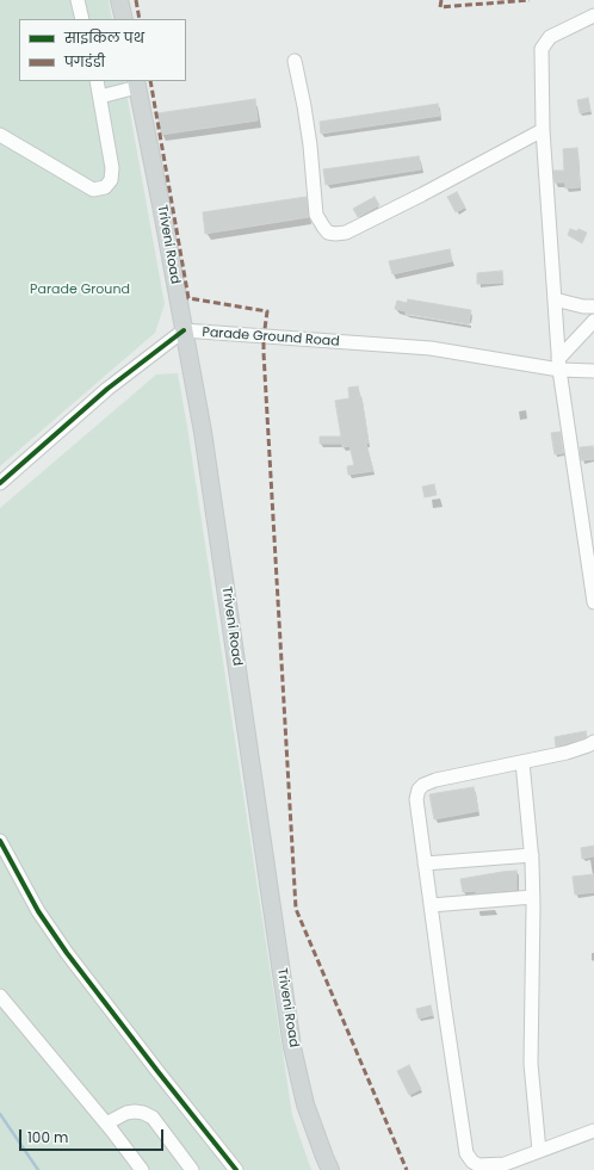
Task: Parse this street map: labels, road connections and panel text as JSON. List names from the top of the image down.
{
  "streets": {
    "main road": ["Triveni Road"],
    "street": ["Parade Ground Road"]
  },
  "crossings": [
    ["Triveni Road", "Parade Ground Road"]
  ],
  "parks": ["Parade Ground"],
  "legend": ["साइकिल पथ", "पगडंडी"],
  "scale_bar": "100 m"
}
